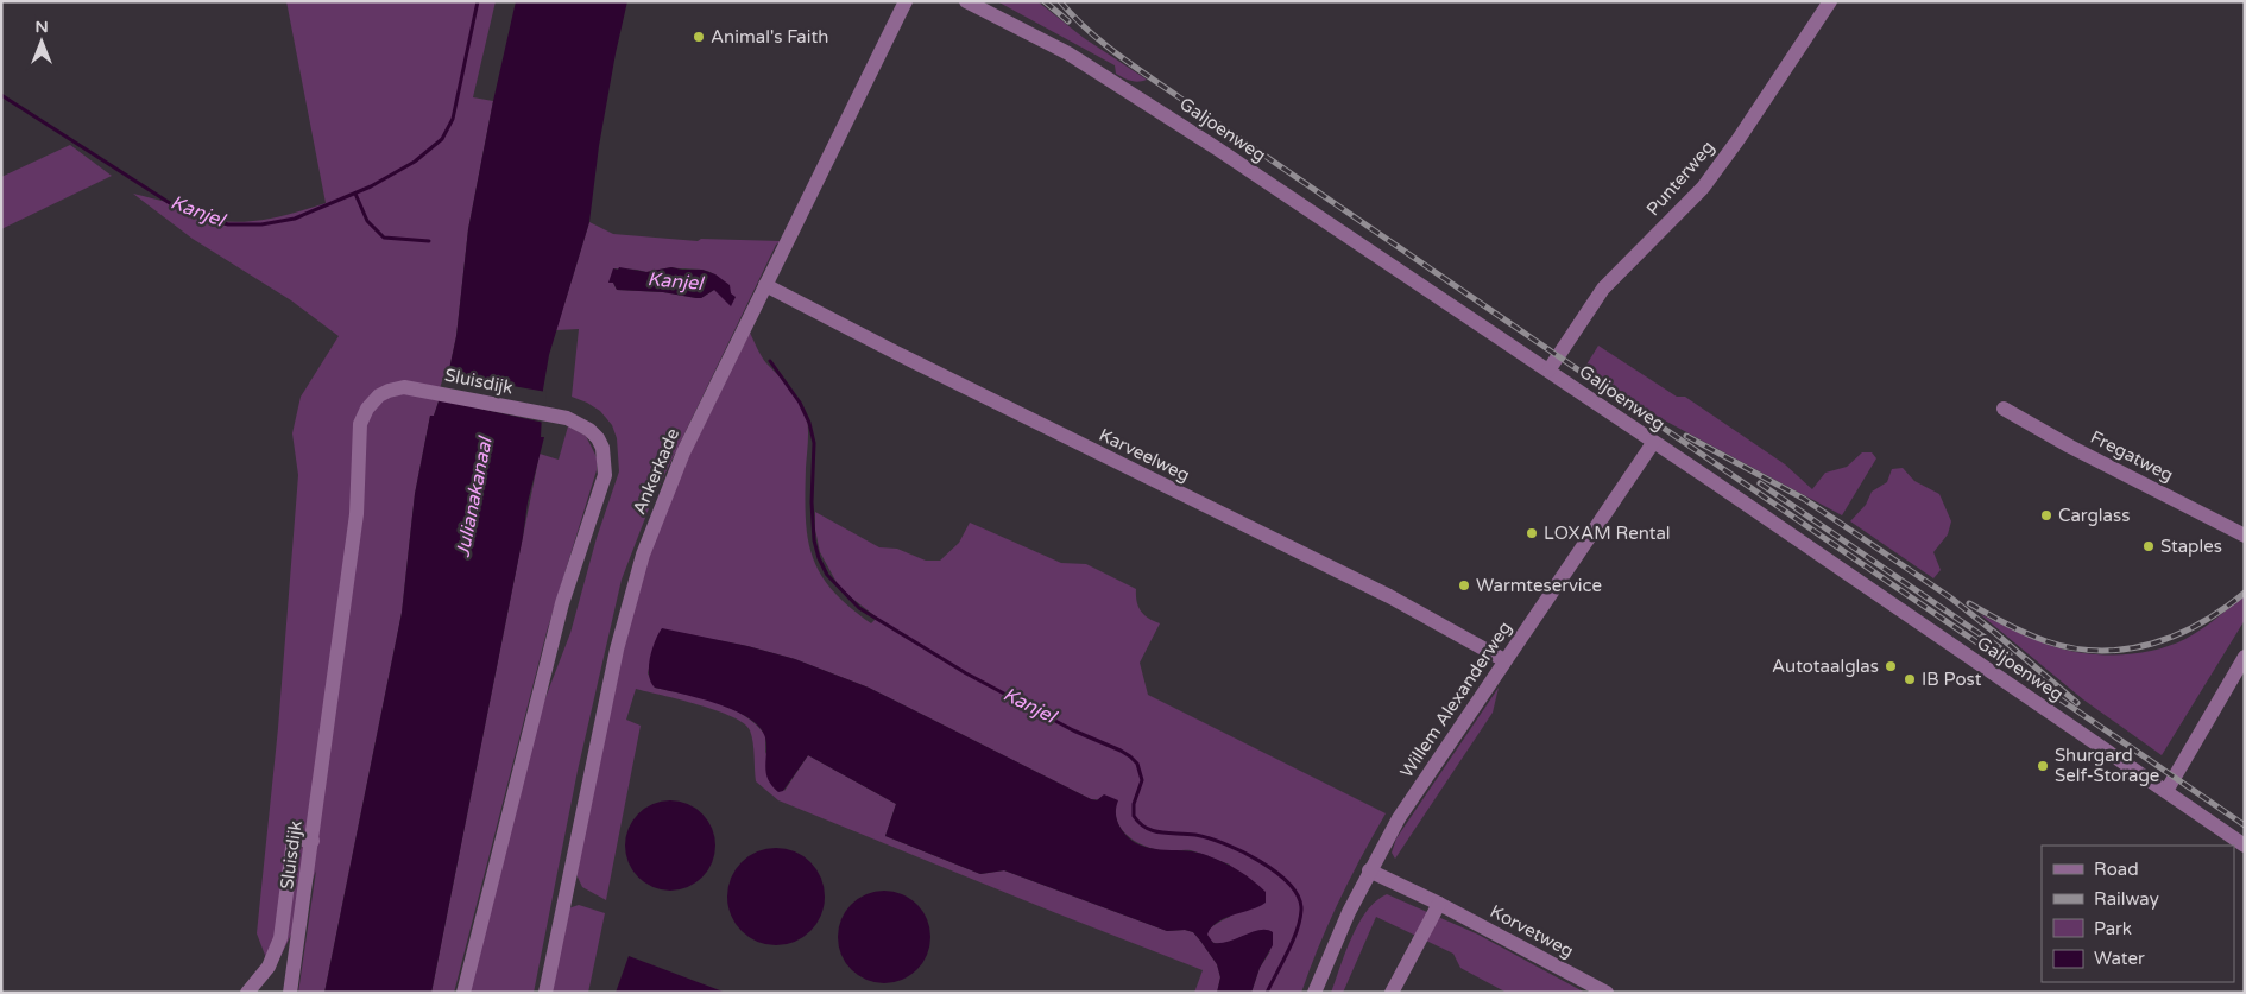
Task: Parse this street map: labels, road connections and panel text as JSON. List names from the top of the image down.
{
  "streets": {
    "street": [
      "Galjoenweg",
      "Punterweg",
      "Sluisdijk",
      "Karveelweg",
      "Fregatweg",
      "Ankerkade",
      "Willem Alexanderweg",
      "Korvetweg"
    ]
  },
  "crossings": [
    ["Galjoenweg", "Punterweg"],
    ["Galjoenweg", "Willem Alexanderweg"],
    ["Karveelweg", "Ankerkade"],
    ["Karveelweg", "Willem Alexanderweg"],
    ["Willem Alexanderweg", "Korvetweg"]
  ],
  "water": ["Kanjel", "Julianakanaal"],
  "places": [
    "Animal's Faith",
    "Carglass",
    "LOXAM Rental",
    "Staples",
    "Warmteservice",
    "Autotaalglas",
    "IB Post",
    "Shurgard Self-Storage"
  ],
  "legend": [
    "Road",
    "Railway",
    "Park",
    "Water"
  ],
  "north": "top"
}
